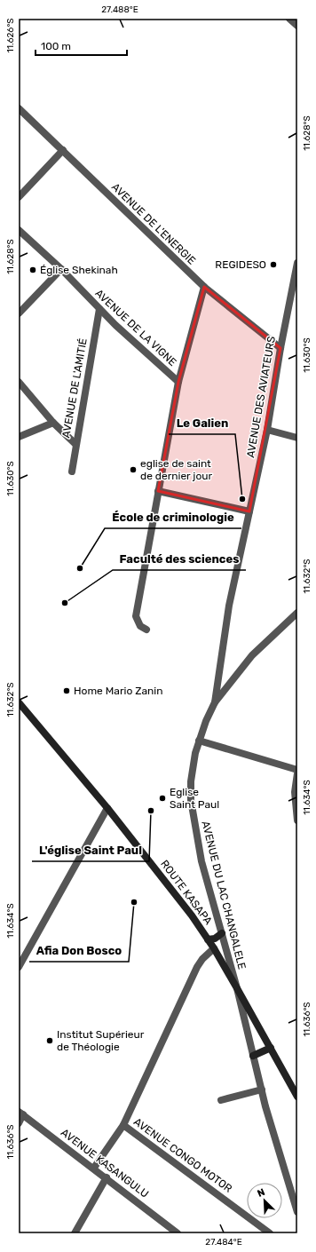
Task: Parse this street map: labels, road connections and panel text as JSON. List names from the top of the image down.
{
  "streets": {
    "main road": ["ROUTE KASAPA"],
    "street": [
      "AVENUE DE L'ENERGIE",
      "AVENUE DE LA VIGNE",
      "AVENUE DE L'AMITIÉ",
      "AVENUE DES AVIATEURS",
      "AVENUE DU LAC CHANGALELE",
      "AVENUE CONGO MOTOR",
      "AVENUE KASANGULU"
    ]
  },
  "crossings": [
    ["AVENUE DE L'ENERGIE", "AVENUE DES AVIATEURS"],
    ["AVENUE DE LA VIGNE", "AVENUE DE L'AMITIÉ"],
    ["AVENUE DES AVIATEURS", "AVENUE DU LAC CHANGALELE"],
    ["ROUTE KASAPA", "AVENUE DU LAC CHANGALELE"],
    ["ROUTE KASAPA", "AVENUE CONGO MOTOR"]
  ],
  "places": [
    "REGIDESO",
    "Église Shekinah",
    "eglise de saint de dernier jour",
    "Le Galien",
    "École de criminologie",
    "Faculté des sciences",
    "Home Mario Zanin",
    "Eglise Saint Paul",
    "L'église Saint Paul",
    "Afia Don Bosco",
    "Institut Supérieur de Théologie"
  ],
  "scale_bar": "100 m",
  "north": "top left",
  "coordinates": [
    "27.488°E",
    "11.626°S",
    "11.628°S",
    "11.630°S",
    "11.632°S",
    "11.634°S",
    "11.636°S",
    "27.484°E"
  ]
}
